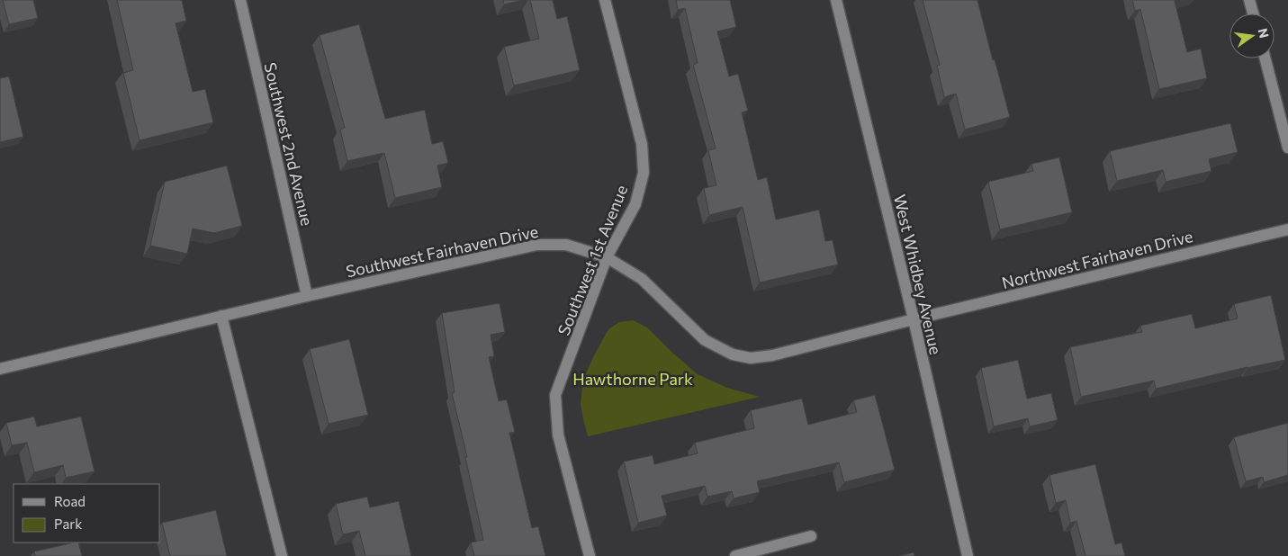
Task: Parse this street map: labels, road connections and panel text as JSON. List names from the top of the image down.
{
  "streets": {
    "street": [
      "Southwest 2nd Avenue",
      "Southwest Fairhaven Drive",
      "Northwest Fairhaven Drive",
      "Southwest 1st Avenue",
      "West Whidbey Avenue"
    ]
  },
  "crossings": [
    ["Southwest 2nd Avenue", "Southwest Fairhaven Drive"],
    ["Southwest Fairhaven Drive", "Northwest Fairhaven Drive"],
    ["Southwest Fairhaven Drive", "Southwest 1st Avenue"],
    ["Southwest Fairhaven Drive", "West Whidbey Avenue"],
    ["Northwest Fairhaven Drive", "West Whidbey Avenue"]
  ],
  "parks": ["Hawthorne Park"],
  "legend": ["Road", "Park"],
  "north": "right"
}
